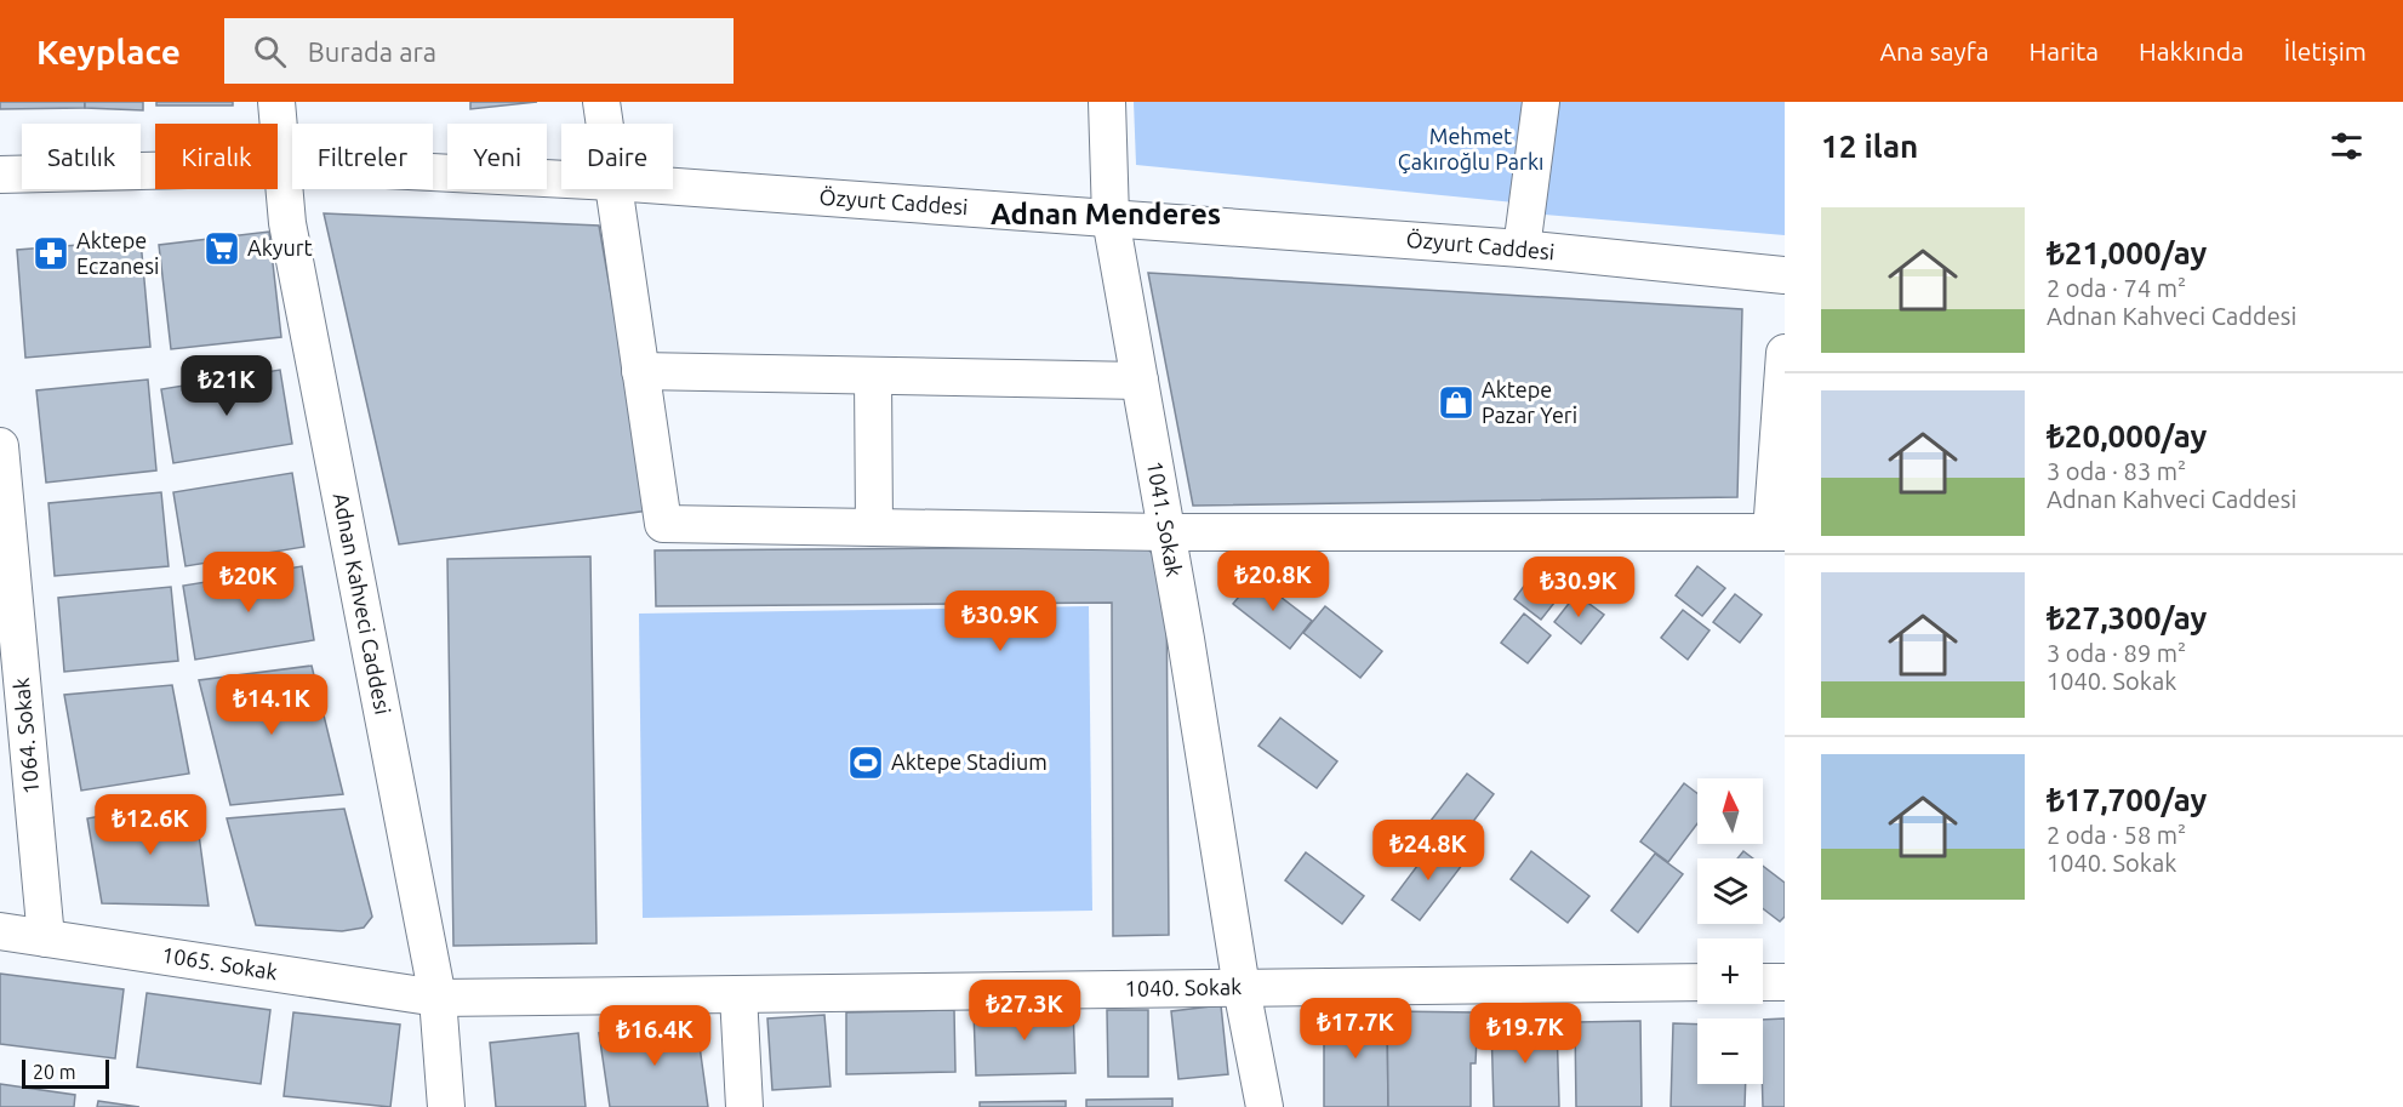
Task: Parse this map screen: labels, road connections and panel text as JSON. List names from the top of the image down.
{
  "streets": {
    "street": [
      "Özyurt Caddesi",
      "1041. Sokak",
      "Adnan Kahveci Caddesi",
      "1064. Sokak",
      "1065. Sokak",
      "1040. Sokak"
    ]
  },
  "crossings": [
    ["Özyurt Caddesi", "1041. Sokak"],
    ["Özyurt Caddesi", "Adnan Kahveci Caddesi"],
    ["1041. Sokak", "1040. Sokak"],
    ["Adnan Kahveci Caddesi", "1065. Sokak"],
    ["Adnan Kahveci Caddesi", "1040. Sokak"],
    ["1064. Sokak", "1065. Sokak"],
    ["1065. Sokak", "1040. Sokak"]
  ],
  "districts": ["Adnan Menderes"],
  "parks": ["Mehmet Çakıroğlu Parkı"],
  "places": {
    "supermarket": ["Akyurt"],
    "pharmacy": ["Aktepe Eczanesi"],
    "shop": ["Aktepe Pazar Yeri"],
    "sports": ["Aktepe Stadium"]
  },
  "scale_bar": "20 m",
  "north": "top",
  "page": {
    "header": "Keyplace",
    "search": "Burada ara",
    "nav": [
      "Ana sayfa",
      "Harita",
      "Hakkında",
      "İletişim"
    ],
    "heading": "12 ilan",
    "chip": [
      "Satılık",
      "Kiralık",
      "Filtreler",
      "Yeni",
      "Daire"
    ],
    "list": [
      {
        "name": "₺21,000/ay",
        "note": "2 oda · 74 m² · Adnan Kahveci Caddesi"
      },
      {
        "name": "₺20,000/ay",
        "note": "3 oda · 83 m² · Adnan Kahveci Caddesi"
      },
      {
        "name": "₺27,300/ay",
        "note": "3 oda · 89 m² · 1040. Sokak"
      },
      {
        "name": "₺17,700/ay",
        "note": "2 oda · 58 m² · 1040. Sokak"
      }
    ],
    "price": [
      "₺21K",
      "₺20.8K",
      "₺20K",
      "₺30.9K",
      "₺30.9K",
      "₺14.1K",
      "₺12.6K",
      "₺24.8K",
      "₺27.3K",
      "₺17.7K",
      "₺19.7K",
      "₺16.4K"
    ],
    "map_buttons": ["+", "−"],
    "scale": "20 m"
  }
}
